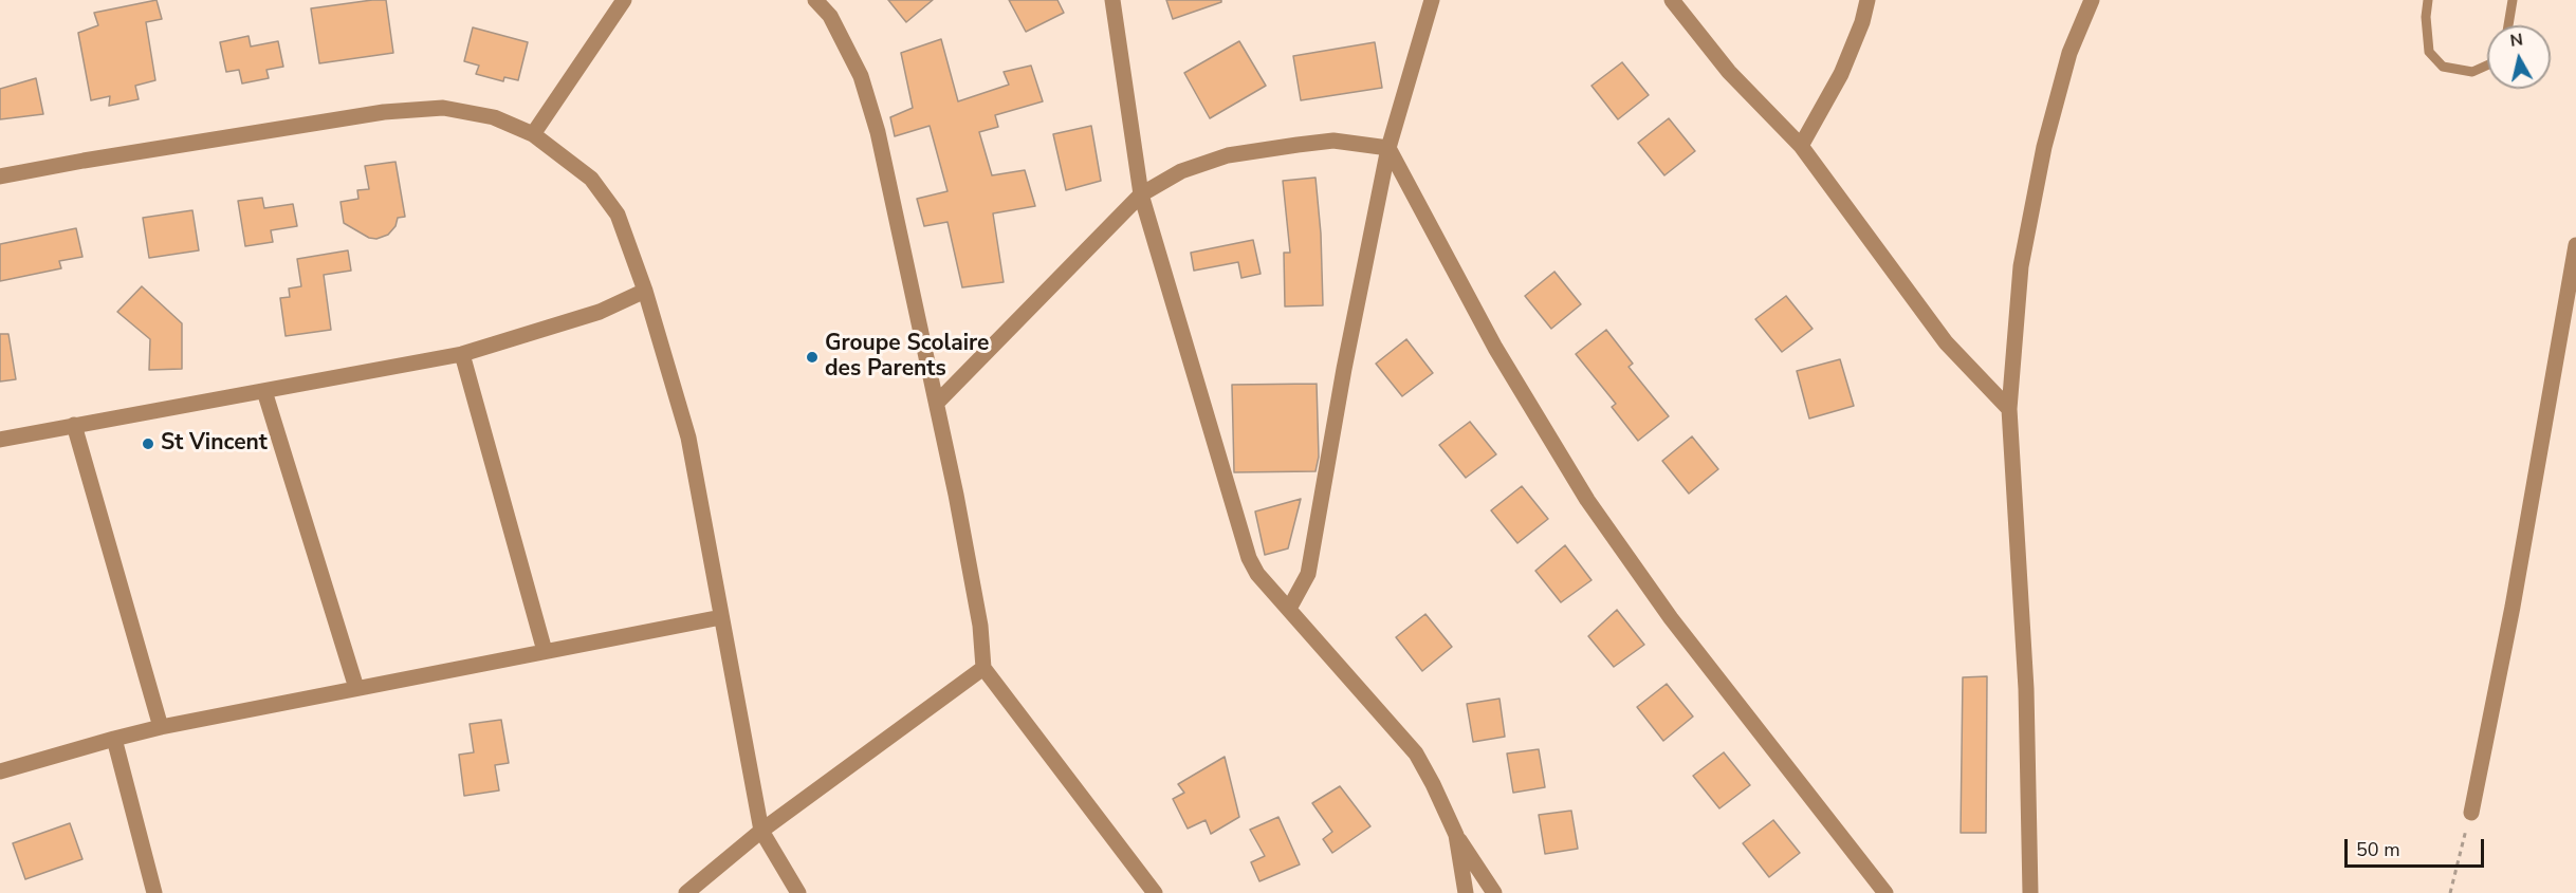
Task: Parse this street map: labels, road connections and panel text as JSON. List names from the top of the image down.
{
  "places": ["Groupe Scolaire des Parents", "St Vincent"],
  "scale_bar": "50 m",
  "north": "top"
}
